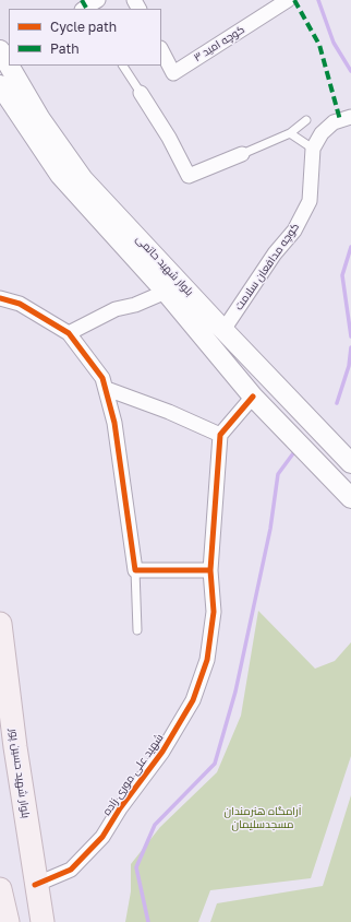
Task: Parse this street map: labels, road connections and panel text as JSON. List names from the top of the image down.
{
  "streets": {
    "main road": ["بلوار شهید حاتمی", "بلوار شهيد حسین پور"],
    "street": ["کوچه امید ۳", "کوچه مدافعان سلامت", "شهید علی موری زاده"]
  },
  "crossings": [
    ["بلوار شهید حاتمی", "کوچه مدافعان سلامت"],
    ["بلوار شهيد حسین پور", "شهید علی موری زاده"]
  ],
  "parks": ["آرامگاه هنرمندان مسجدسلیمان"],
  "legend": ["Cycle path", "Path"]
}
